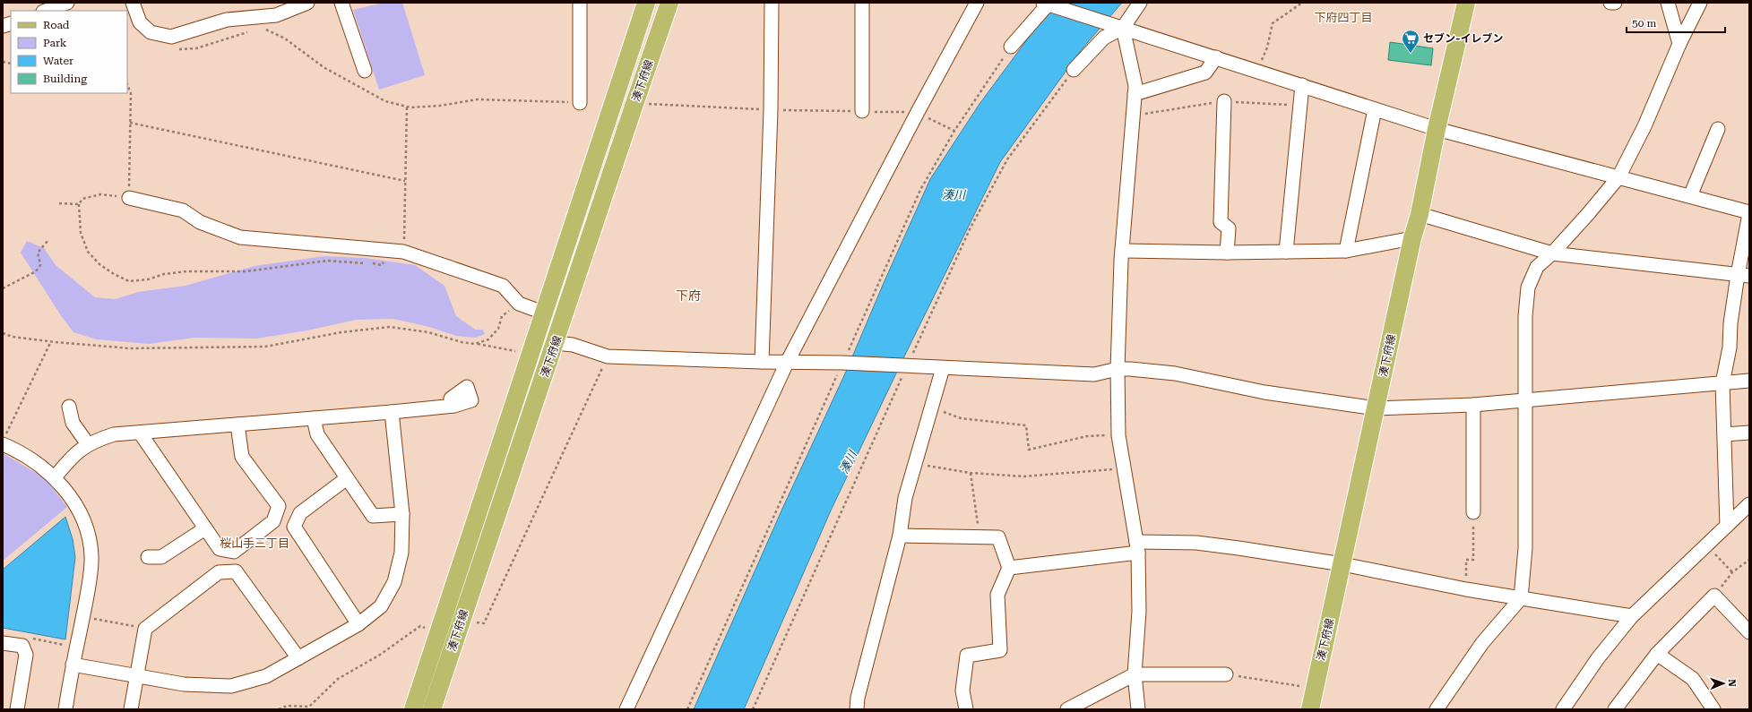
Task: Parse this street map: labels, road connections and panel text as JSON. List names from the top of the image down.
{
  "streets": {
    "main road": ["湊下府線"]
  },
  "districts": ["下府四丁目", "下府", "桜山手三丁目"],
  "water": ["湊川"],
  "places": {
    "supermarket": ["セブン-イレブン"]
  },
  "legend": [
    "Road",
    "Park",
    "Water",
    "Building"
  ],
  "scale_bar": "50 m",
  "north": "right"
}
